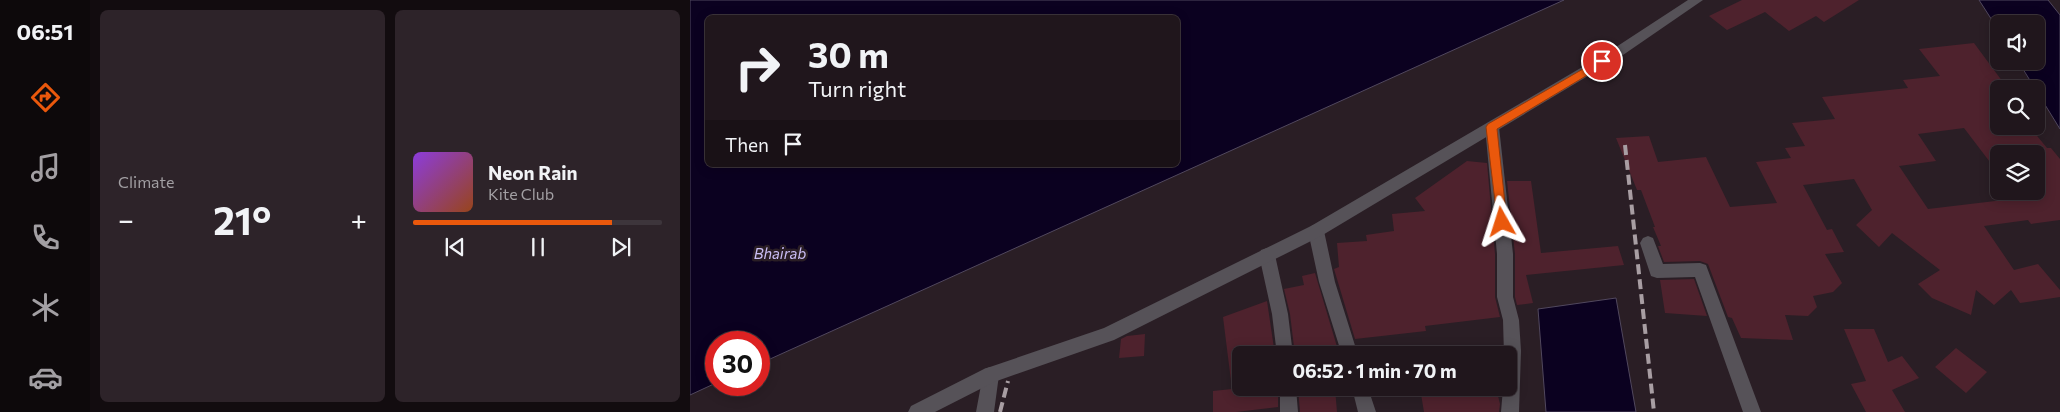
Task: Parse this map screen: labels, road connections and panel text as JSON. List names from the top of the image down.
{
  "water": ["Bhairab"],
  "page": {
    "tabs": "06:51",
    "tile": "Climate",
    "turn": ["30 m", "Turn right"],
    "then": "Then",
    "song": ["Neon Rain", "Kite Club"],
    "heat": ["−", "21°", "+"],
    "limit": "30",
    "trip": "06:52 · 1 min · 70 m"
  }
}
